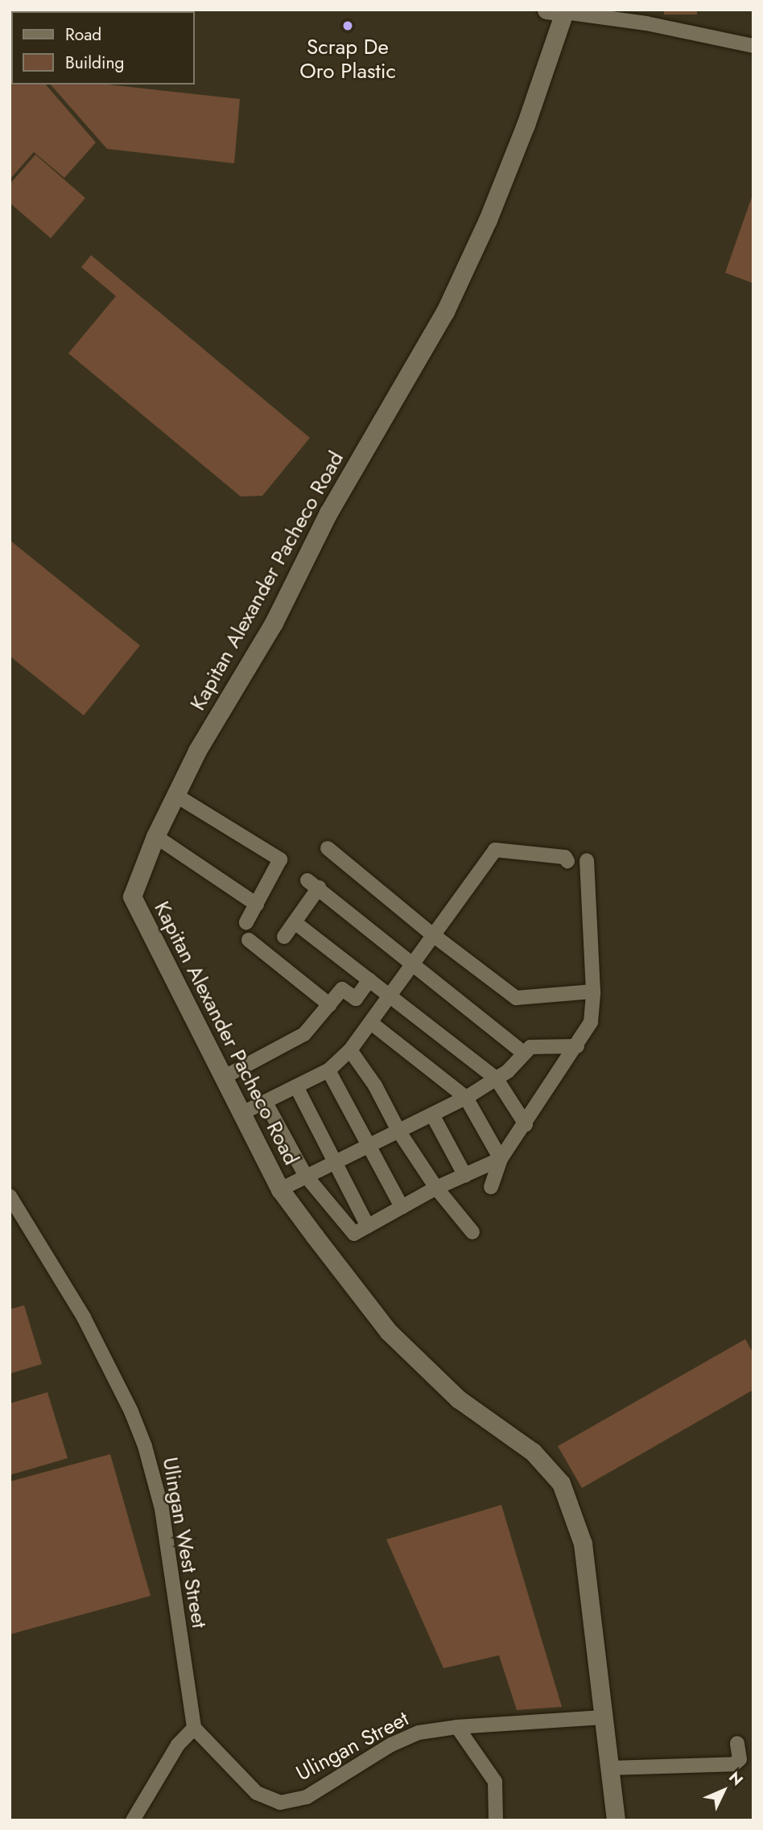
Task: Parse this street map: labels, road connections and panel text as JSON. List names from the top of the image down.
{
  "streets": {
    "street": ["Kapitan Alexander Pacheco Road", "Ulingan West Street", "Ulingan Street"]
  },
  "crossings": [
    ["Kapitan Alexander Pacheco Road", "Ulingan Street"],
    ["Ulingan West Street", "Ulingan Street"]
  ],
  "places": ["Scrap De Oro Plastic"],
  "legend": ["Road", "Building"],
  "north": "top right"
}
